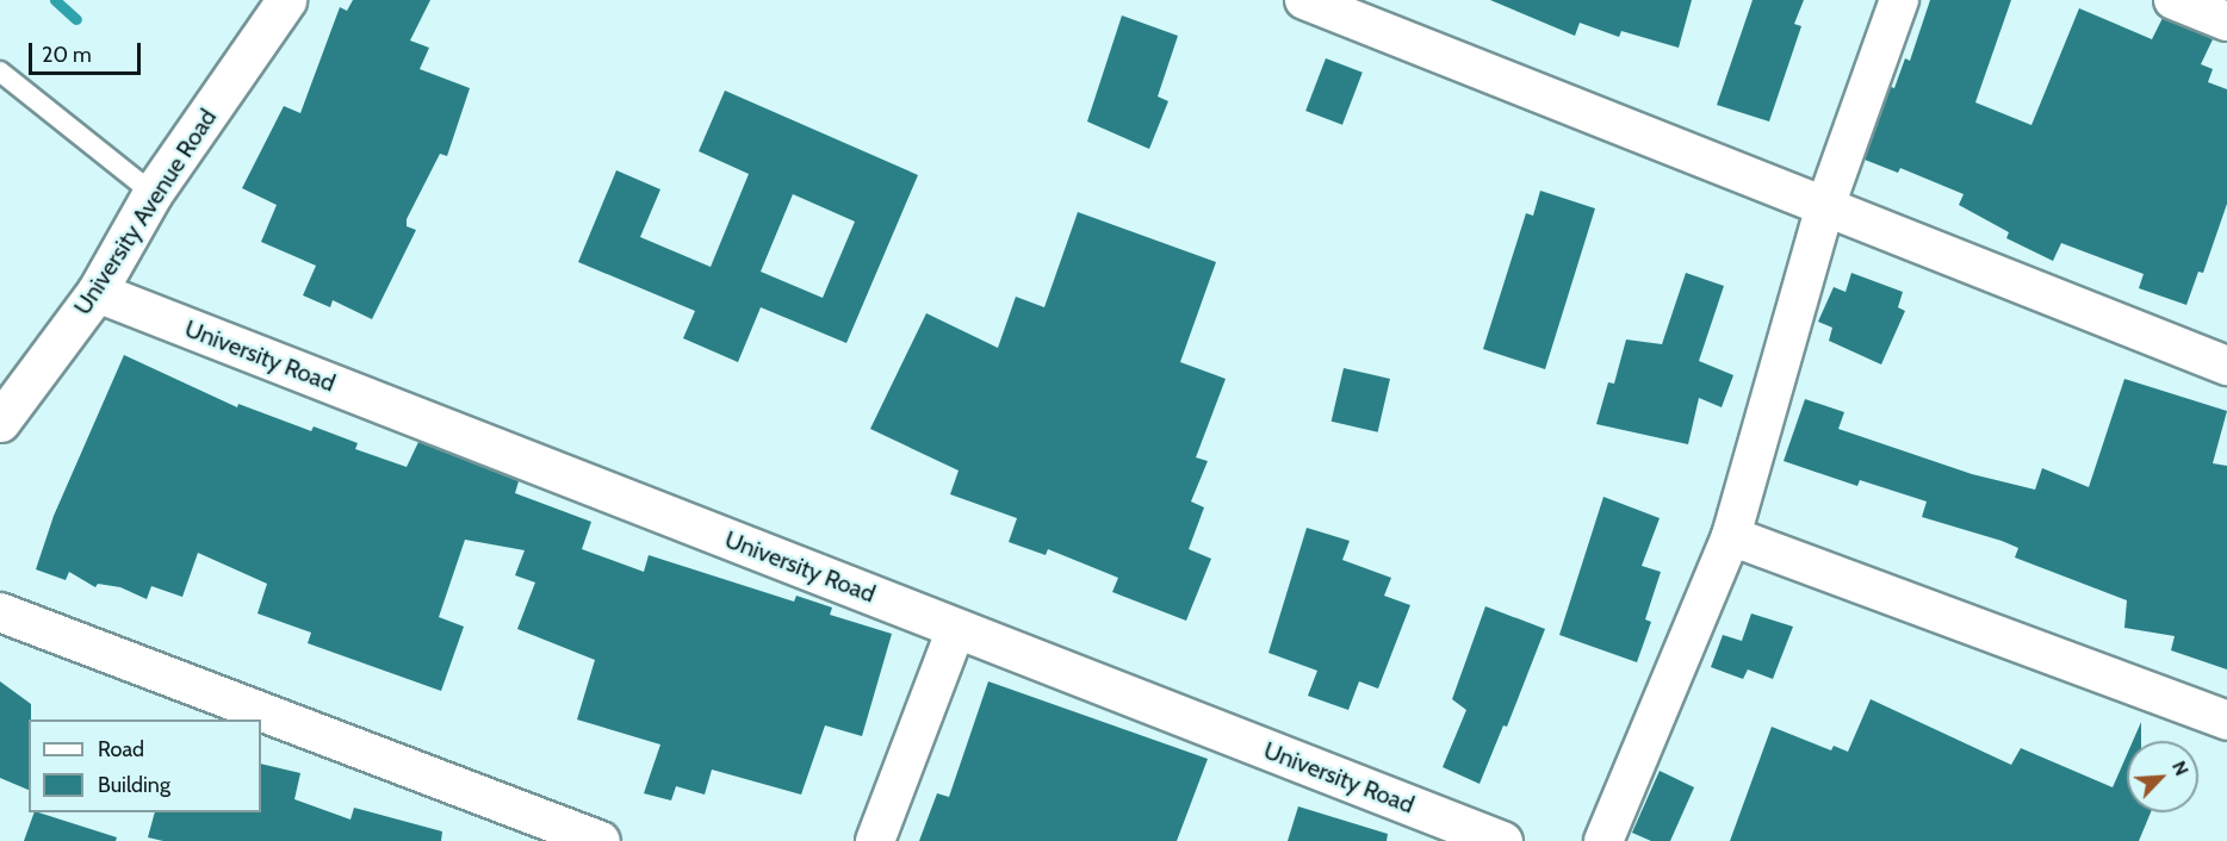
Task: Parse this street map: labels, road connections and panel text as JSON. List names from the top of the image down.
{
  "streets": {
    "street": ["University Avenue Road", "University Road"]
  },
  "crossings": [
    ["University Avenue Road", "University Road"]
  ],
  "legend": ["Road", "Building"],
  "scale_bar": "20 m",
  "north": "top right"
}
